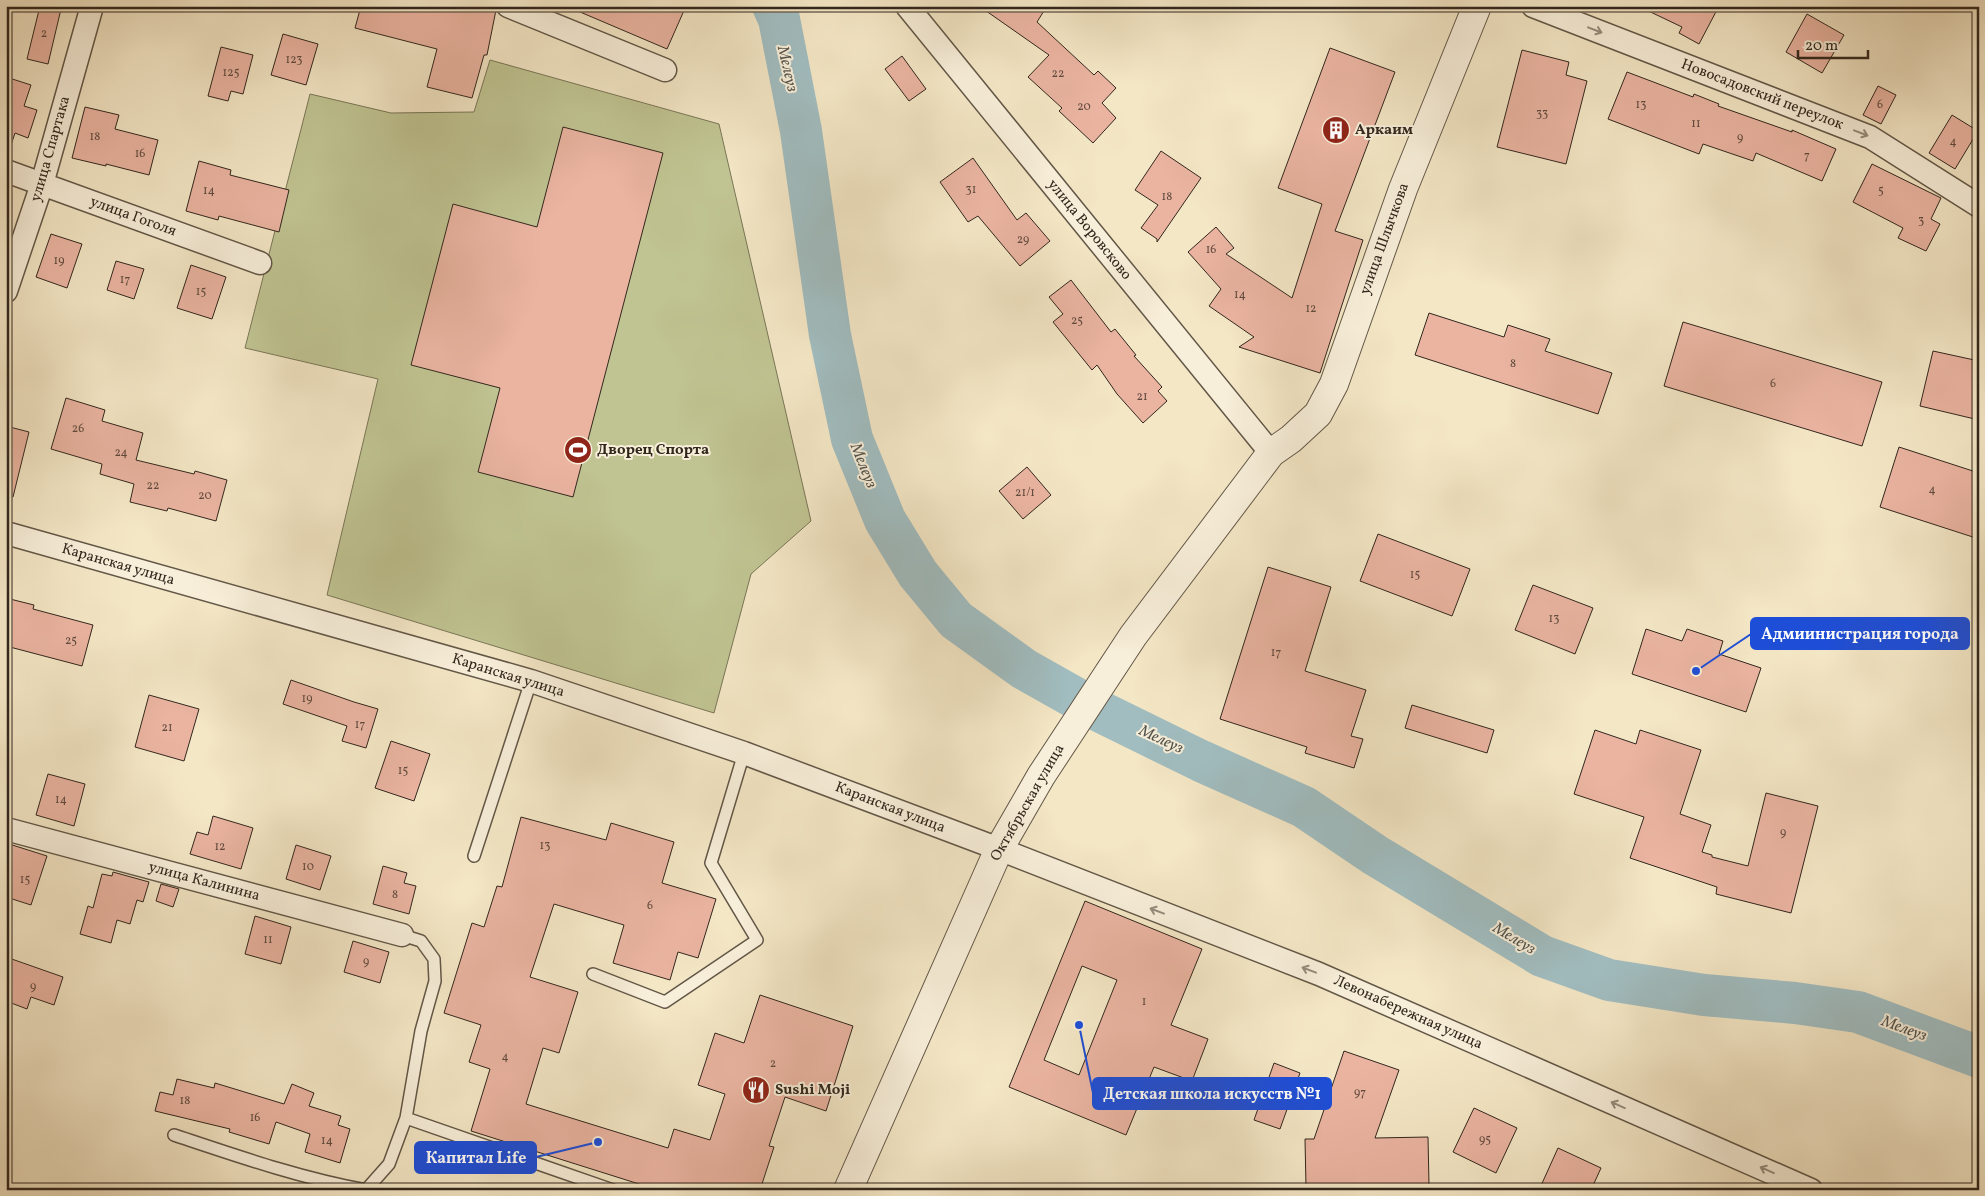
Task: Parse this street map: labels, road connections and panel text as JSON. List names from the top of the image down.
{
  "streets": {
    "street": [
      "Новосадовский переулок",
      "улица Спартака",
      "улица Гоголя",
      "улица Воровсково",
      "улица Шлычкова",
      "Каранская улица",
      "Октябрьская улица",
      "улица Калинина",
      "Левонабережная улица"
    ]
  },
  "crossings": [
    ["улица Спартака", "улица Гоголя"],
    ["улица Воровсково", "улица Шлычкова"],
    ["улица Воровсково", "Октябрьская улица"],
    ["улица Шлычкова", "Октябрьская улица"],
    ["Каранская улица", "Октябрьская улица"],
    ["Каранская улица", "Левонабережная улица"],
    ["Октябрьская улица", "Левонабережная улица"]
  ],
  "one_way": ["Новосадовский переулок", "Левонабережная улица"],
  "water": ["Мелеуз"],
  "places": {
    "building": ["Аркаим"],
    "sports": ["Дворец Спорта"],
    "other": ["Адмиинистрация города", "Детская школа искусств №1", "Капитал Life"],
    "restaurant": ["Sushi Moji"]
  },
  "house_numbers": [
    "2",
    "123",
    "125",
    "22",
    "13",
    "6",
    "20",
    "33",
    "11",
    "18",
    "9",
    "4",
    "16",
    "7",
    "31",
    "14",
    "5",
    "18",
    "3",
    "29",
    "16",
    "19",
    "17",
    "15",
    "14",
    "12",
    "25",
    "8",
    "6",
    "21",
    "26",
    "24",
    "22",
    "4",
    "21/1",
    "20",
    "15",
    "13",
    "25",
    "17",
    "19",
    "17",
    "21",
    "15",
    "14",
    "9",
    "13",
    "12",
    "10",
    "15",
    "8",
    "6",
    "11",
    "9",
    "9",
    "1",
    "4",
    "2",
    "97",
    "18",
    "16",
    "95",
    "14"
  ],
  "scale_bar": "20 m"
}
